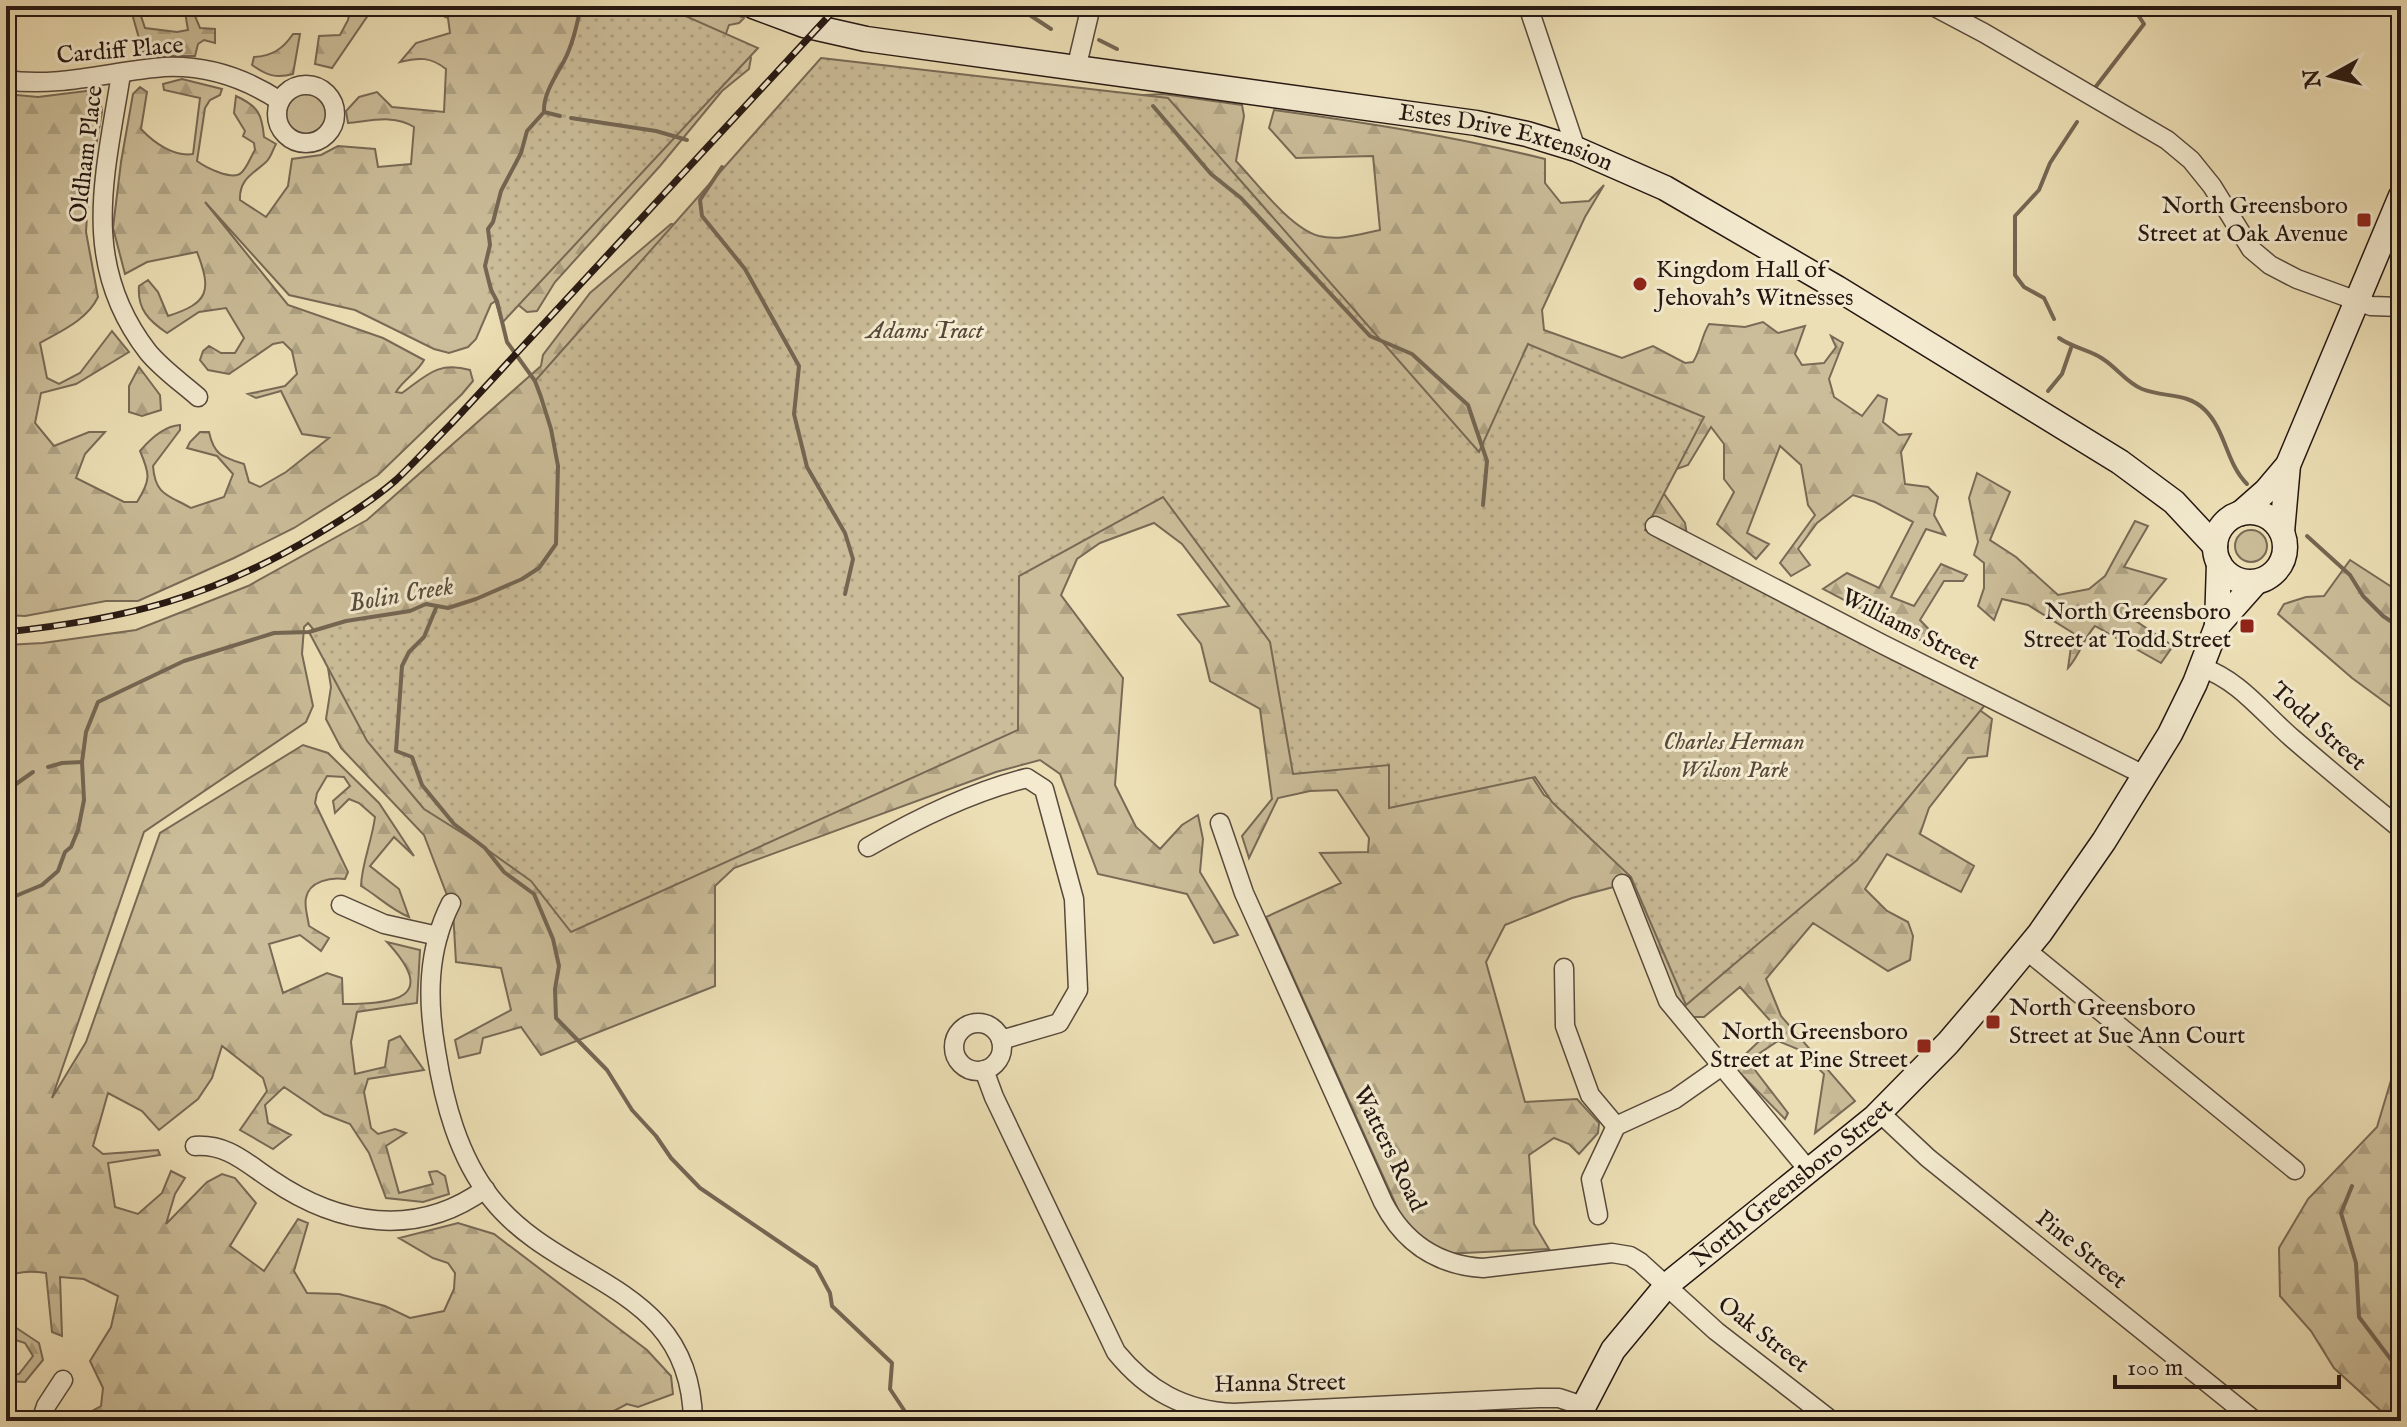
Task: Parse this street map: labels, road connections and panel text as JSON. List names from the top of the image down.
{
  "streets": {
    "main road": ["Estes Drive Extension", "North Greensboro Street"],
    "street": [
      "Cardiff Place",
      "Oldham Place",
      "Williams Street",
      "Todd Street",
      "Watters Road",
      "Pine Street",
      "Oak Street",
      "Hanna Street"
    ]
  },
  "crossings": [
    ["Cardiff Place", "Oldham Place"],
    ["Estes Drive Extension", "North Greensboro Street"],
    ["Williams Street", "North Greensboro Street"],
    ["Todd Street", "North Greensboro Street"],
    ["Watters Road", "North Greensboro Street"],
    ["Watters Road", "Oak Street"],
    ["North Greensboro Street", "Pine Street"],
    ["North Greensboro Street", "Oak Street"],
    ["North Greensboro Street", "Hanna Street"]
  ],
  "water": ["Bolin Creek"],
  "parks": ["Adams Tract", "Charles Herman Wilson Park"],
  "places": {
    "transit": [
      "North Greensboro Street at Oak Avenue",
      "North Greensboro Street at Todd Street",
      "North Greensboro Street at Sue Ann Court",
      "North Greensboro Street at Pine Street"
    ],
    "other": ["Kingdom Hall of Jehovah’s Witnesses"]
  },
  "scale_bar": "100 m",
  "north": "left"
}
